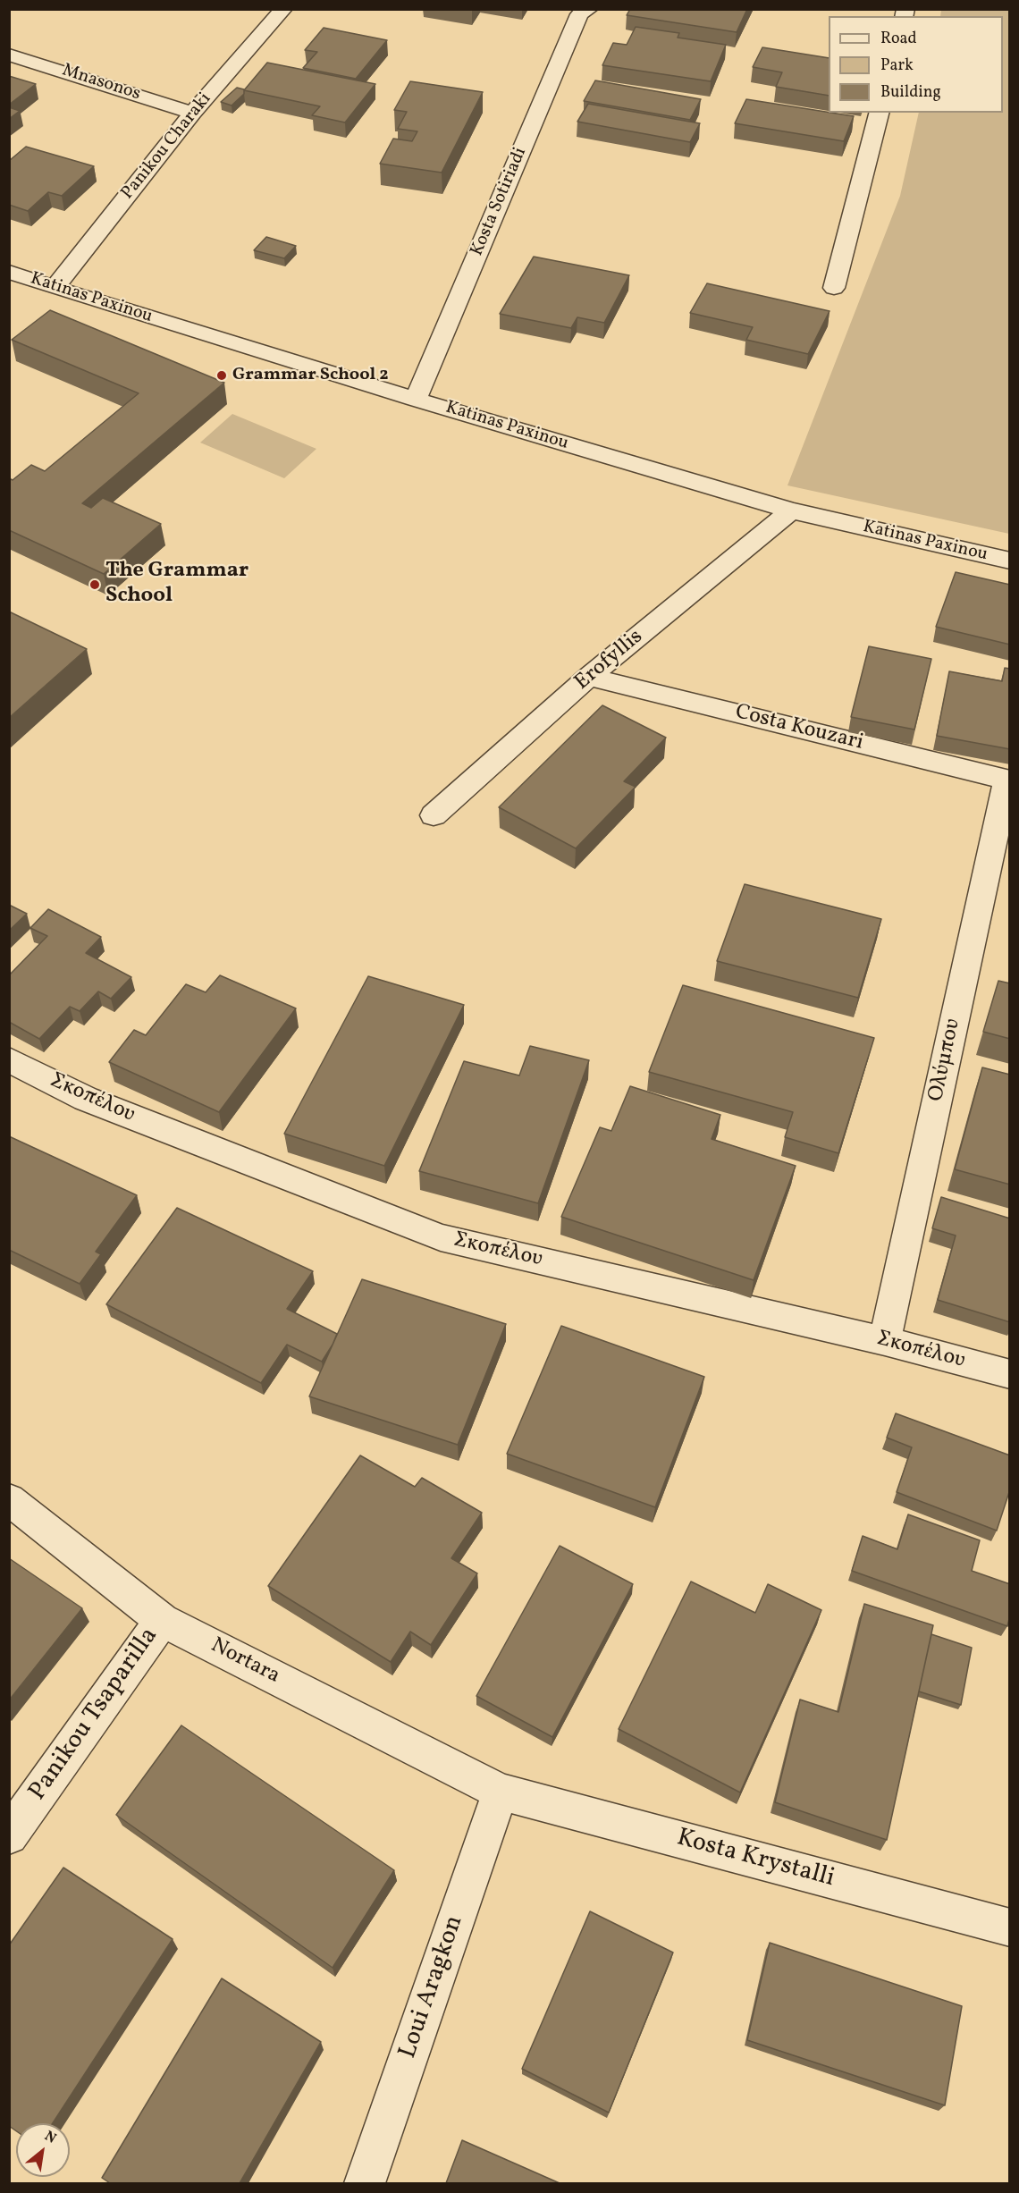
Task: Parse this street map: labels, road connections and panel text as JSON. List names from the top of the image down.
{
  "streets": {
    "street": [
      "Mnasonos",
      "Panikou Charaki",
      "Kosta Sotiriadi",
      "Katinas Paxinou",
      "Erofyllis",
      "Costa Kouzari",
      "Ολύμπου",
      "Σκοπέλου",
      "Nortara",
      "Panikou Tsaparilla",
      "Kosta Krystalli",
      "Loui Aragkon"
    ]
  },
  "crossings": [
    ["Mnasonos", "Panikou Charaki"],
    ["Panikou Charaki", "Katinas Paxinou"],
    ["Kosta Sotiriadi", "Katinas Paxinou"],
    ["Katinas Paxinou", "Erofyllis"],
    ["Erofyllis", "Costa Kouzari"],
    ["Costa Kouzari", "Ολύμπου"],
    ["Ολύμπου", "Σκοπέλου"],
    ["Nortara", "Panikou Tsaparilla"],
    ["Nortara", "Kosta Krystalli"],
    ["Nortara", "Loui Aragkon"],
    ["Kosta Krystalli", "Loui Aragkon"]
  ],
  "places": ["Grammar School 2", "The Grammar School"],
  "legend": ["Road", "Park", "Building"],
  "north": "top right"
}
